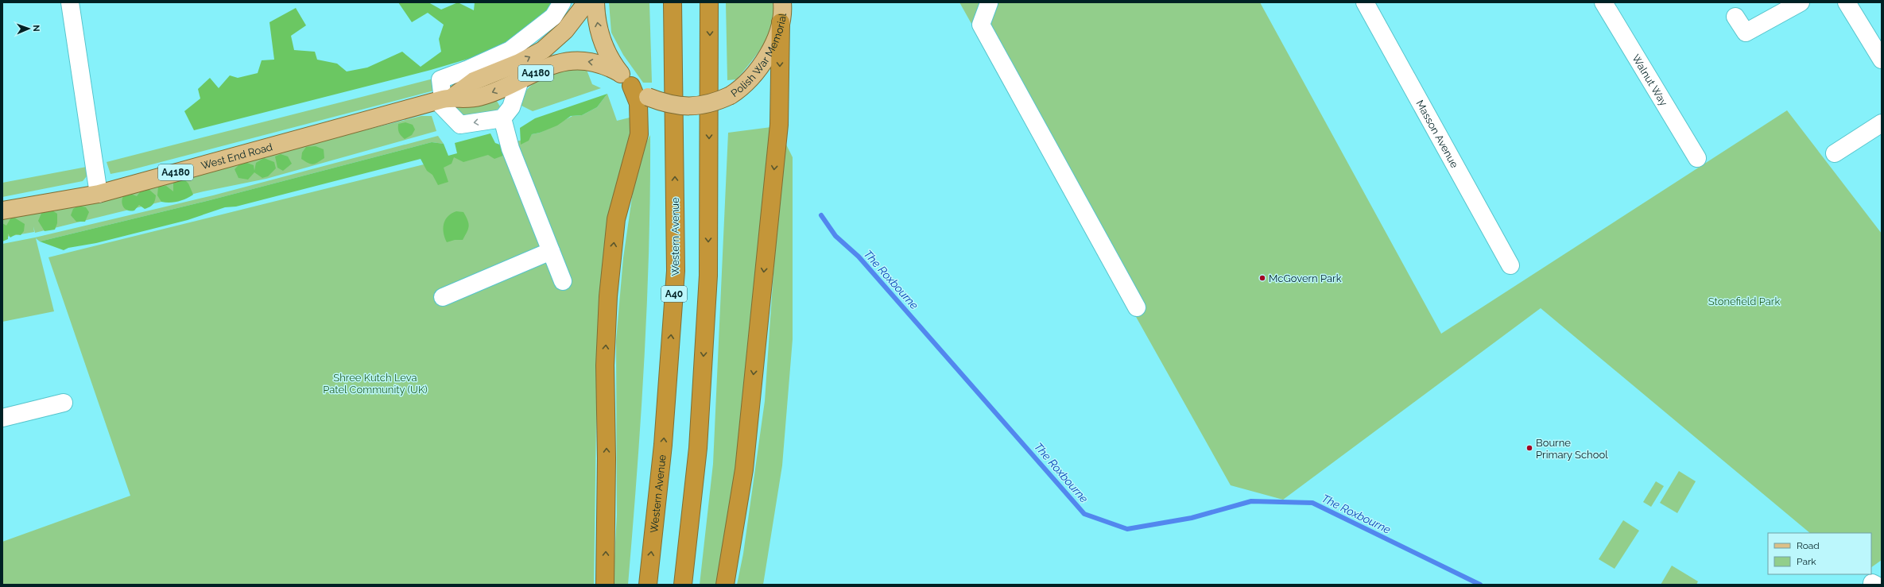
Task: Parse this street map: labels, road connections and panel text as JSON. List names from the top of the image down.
{
  "streets": {
    "highway": ["Western Avenue", "A40"],
    "main road": ["Polish War Memorial", "A4180", "West End Road"],
    "street": ["Walnut Way", "Masson Avenue"]
  },
  "crossings": [
    ["Polish War Memorial", "West End Road"]
  ],
  "water": ["The Roxbourne"],
  "parks": ["Stonefield Park", "Shree Kutch Leva Patel Community (UK)"],
  "places": ["McGovern Park", "Bourne Primary School"],
  "legend": ["Road", "Park"],
  "north": "right"
}
